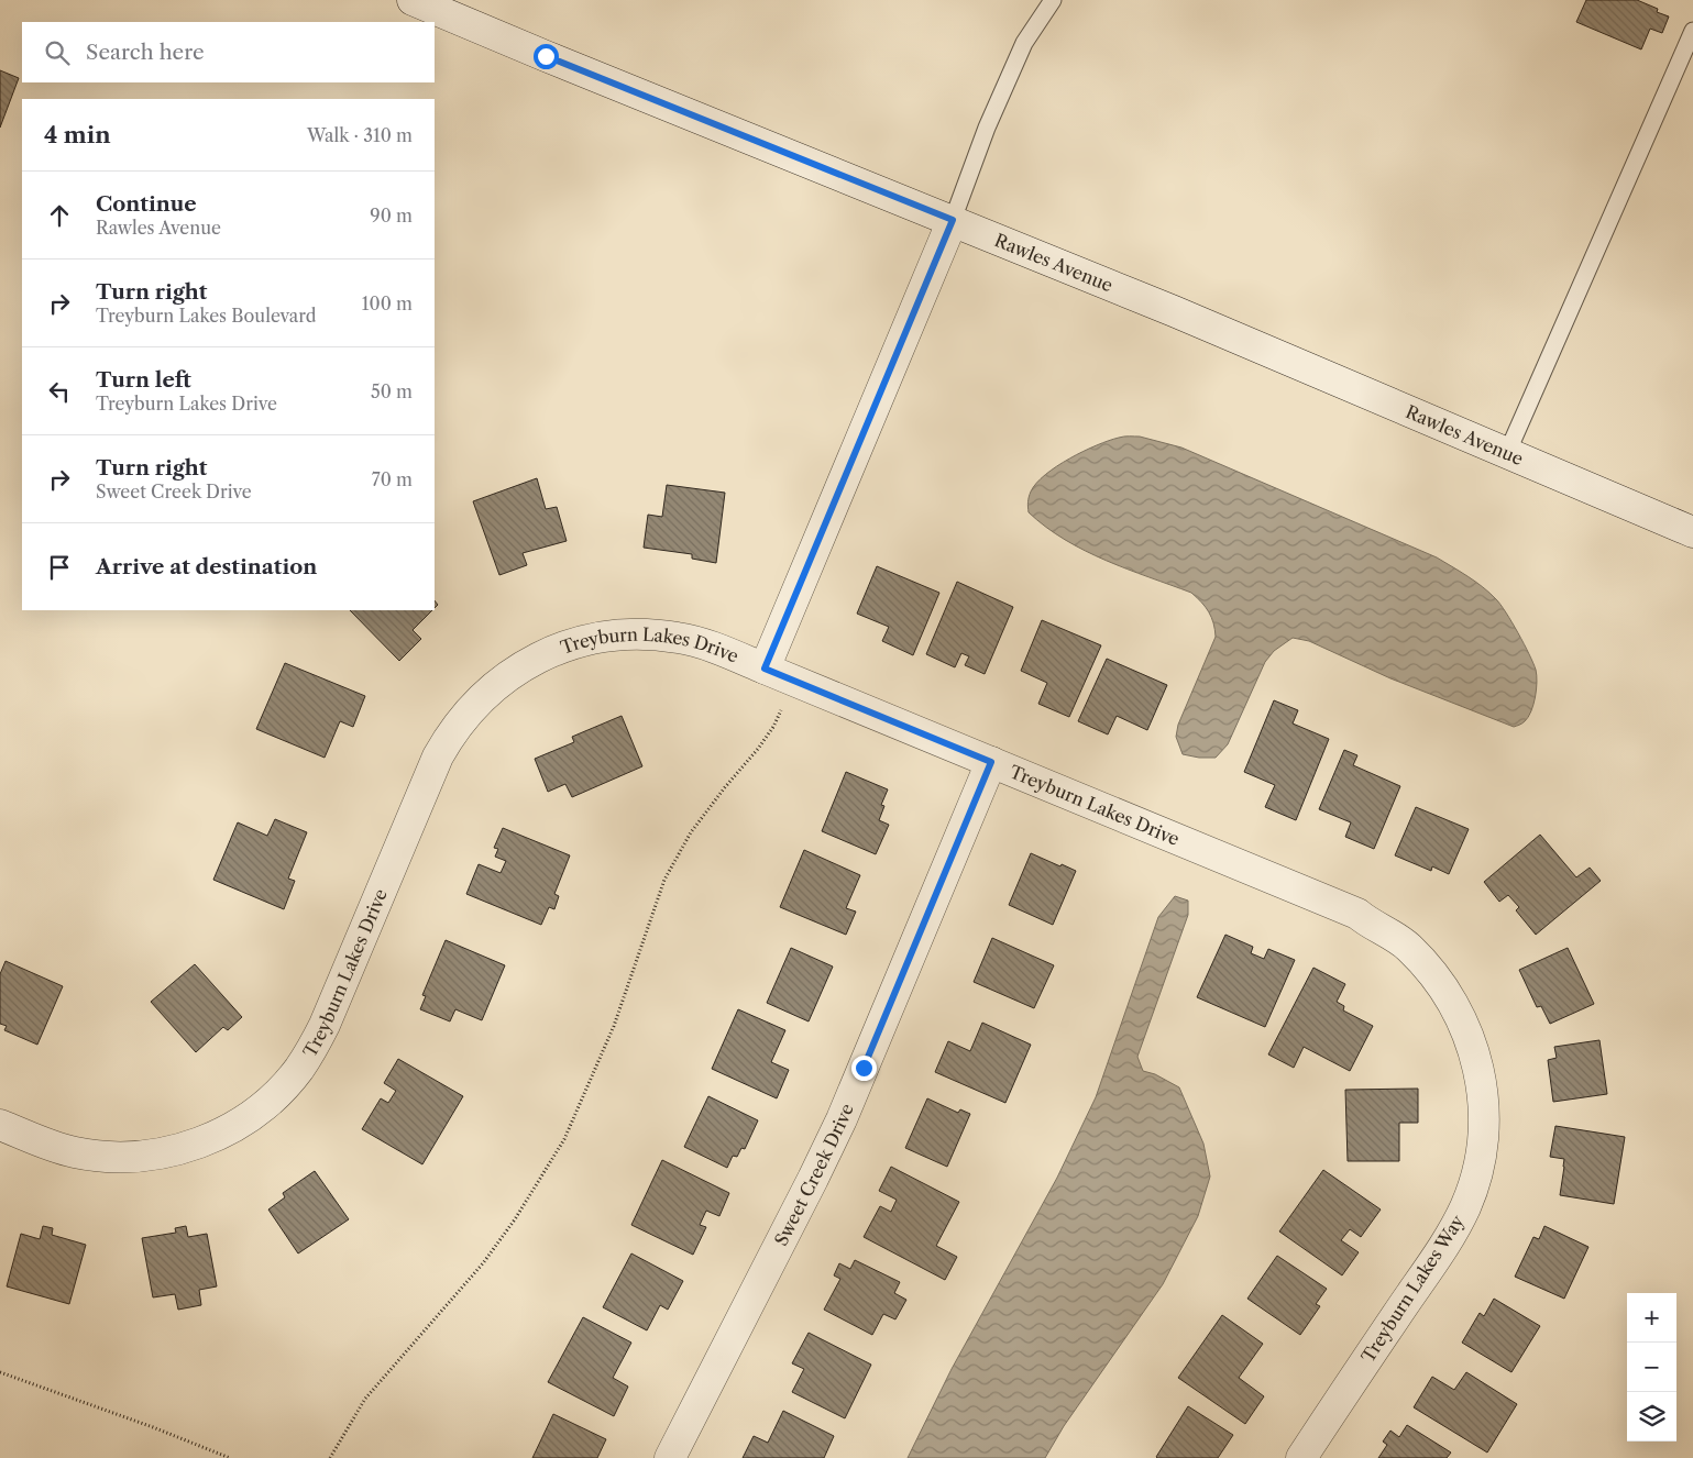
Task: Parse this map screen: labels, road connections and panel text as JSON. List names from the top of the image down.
{
  "streets": {
    "street": [
      "Rawles Avenue",
      "Treyburn Lakes Drive",
      "Sweet Creek Drive",
      "Treyburn Lakes Way"
    ]
  },
  "crossings": [
    ["Treyburn Lakes Drive", "Sweet Creek Drive"],
    ["Treyburn Lakes Drive", "Treyburn Lakes Way"]
  ],
  "page": {
    "search": "Search here",
    "heading": ["4 min", "Walk · 310 m"],
    "list": [
      ["Continue", "Rawles Avenue", "90 m"],
      ["Turn right", "Treyburn Lakes Boulevard", "100 m"],
      ["Turn left", "Treyburn Lakes Drive", "50 m"],
      ["Turn right", "Sweet Creek Drive", "70 m"],
      "Arrive at destination"
    ],
    "map_buttons": ["+", "−"]
  }
}
